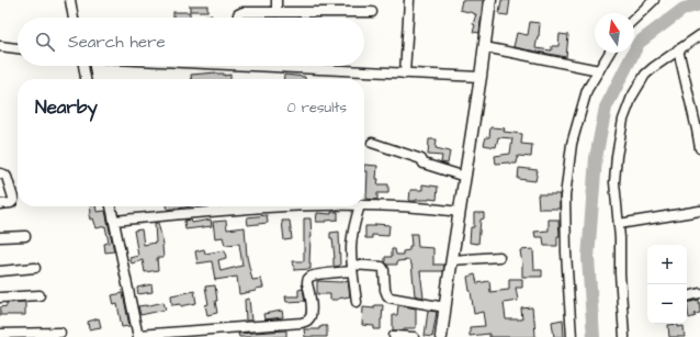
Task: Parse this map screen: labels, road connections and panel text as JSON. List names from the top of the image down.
{
  "north": "top",
  "page": {
    "search": "Search here",
    "heading": ["Nearby", "0 results"],
    "map_buttons": ["+", "−"]
  }
}
